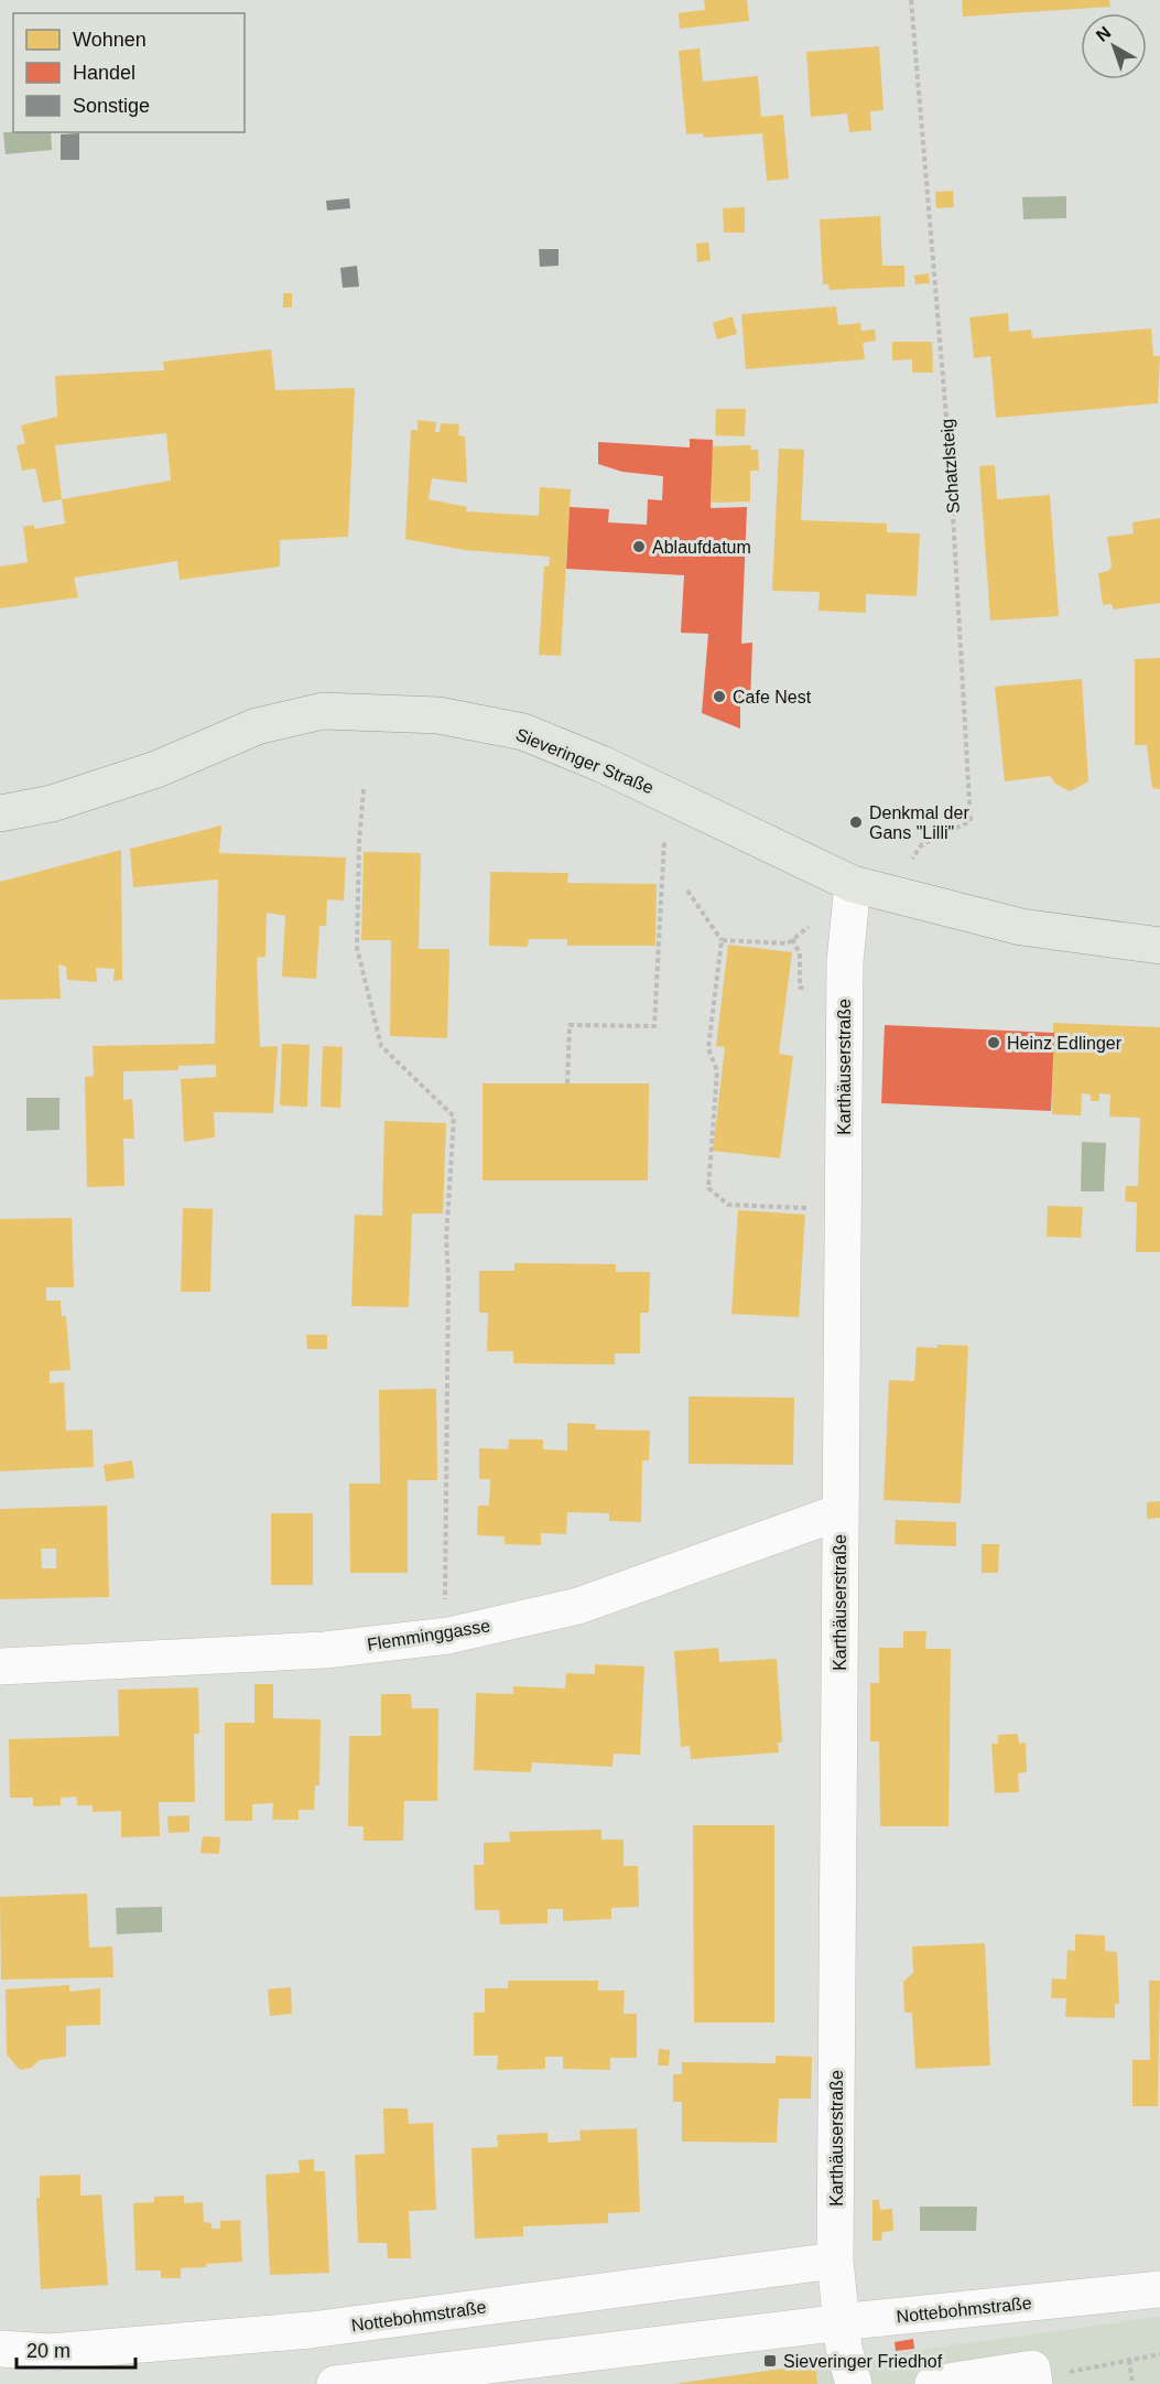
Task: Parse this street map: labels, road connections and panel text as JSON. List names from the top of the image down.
{
  "streets": {
    "main road": ["Sieveringer Straße"],
    "street": ["Karthäuserstraße", "Flemminggasse", "Nottebohmstraße"],
    "path": ["Schatzlsteig"]
  },
  "crossings": [
    ["Schatzlsteig", "Sieveringer Straße"],
    ["Sieveringer Straße", "Karthäuserstraße"],
    ["Karthäuserstraße", "Flemminggasse"],
    ["Karthäuserstraße", "Nottebohmstraße"]
  ],
  "places": {
    "other": [
      "Ablaufdatum",
      "Cafe Nest",
      "Denkmal der Gans \"Lilli\"",
      "Heinz Edlinger"
    ],
    "transit": ["Sieveringer Friedhof"]
  },
  "legend": ["Wohnen", "Handel", "Sonstige"],
  "scale_bar": "20 m",
  "north": "top left"
}
